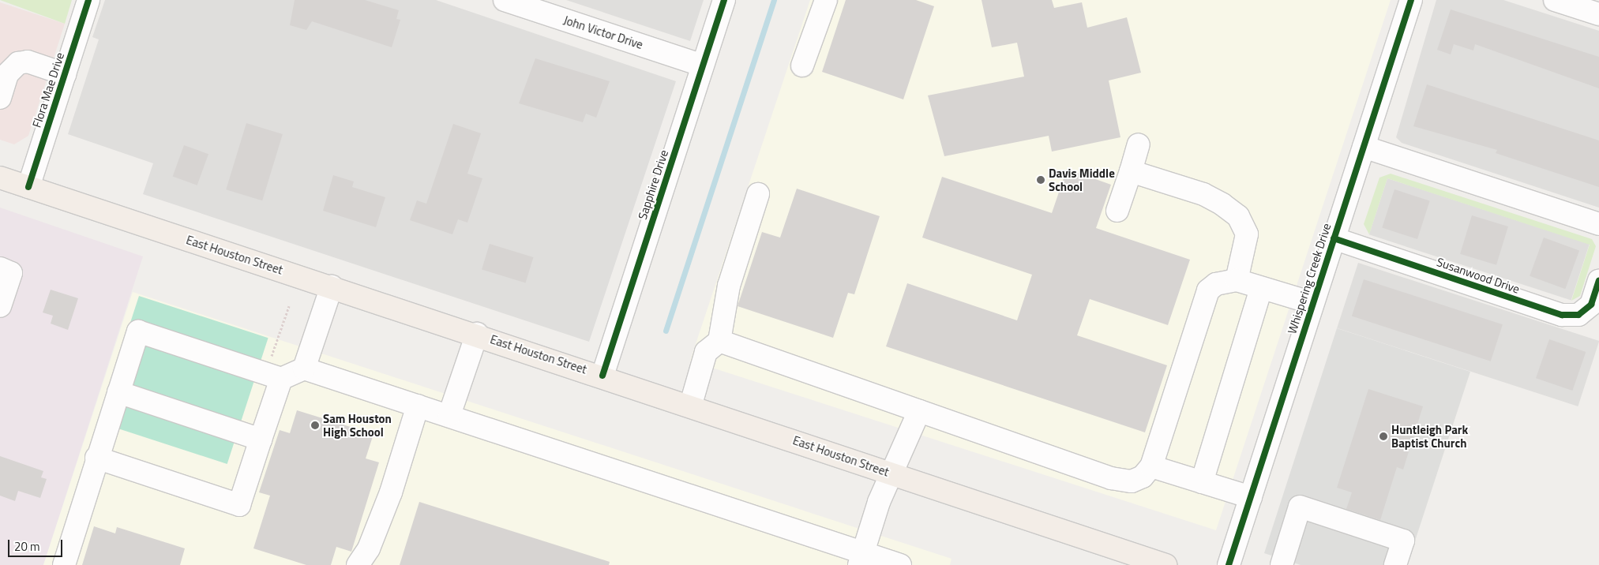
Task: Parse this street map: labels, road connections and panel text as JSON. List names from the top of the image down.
{
  "streets": {
    "main road": ["East Houston Street"],
    "street": [
      "John Victor Drive",
      "Flora Mae Drive",
      "Sapphire Drive",
      "Susanwood Drive",
      "Whispering Creek Drive"
    ]
  },
  "crossings": [
    ["John Victor Drive", "Sapphire Drive"],
    ["Flora Mae Drive", "East Houston Street"],
    ["Sapphire Drive", "East Houston Street"],
    ["Susanwood Drive", "Whispering Creek Drive"]
  ],
  "places": ["Davis Middle School", "Sam Houston High School", "Huntleigh Park Baptist Church"],
  "scale_bar": "20 m"
}
